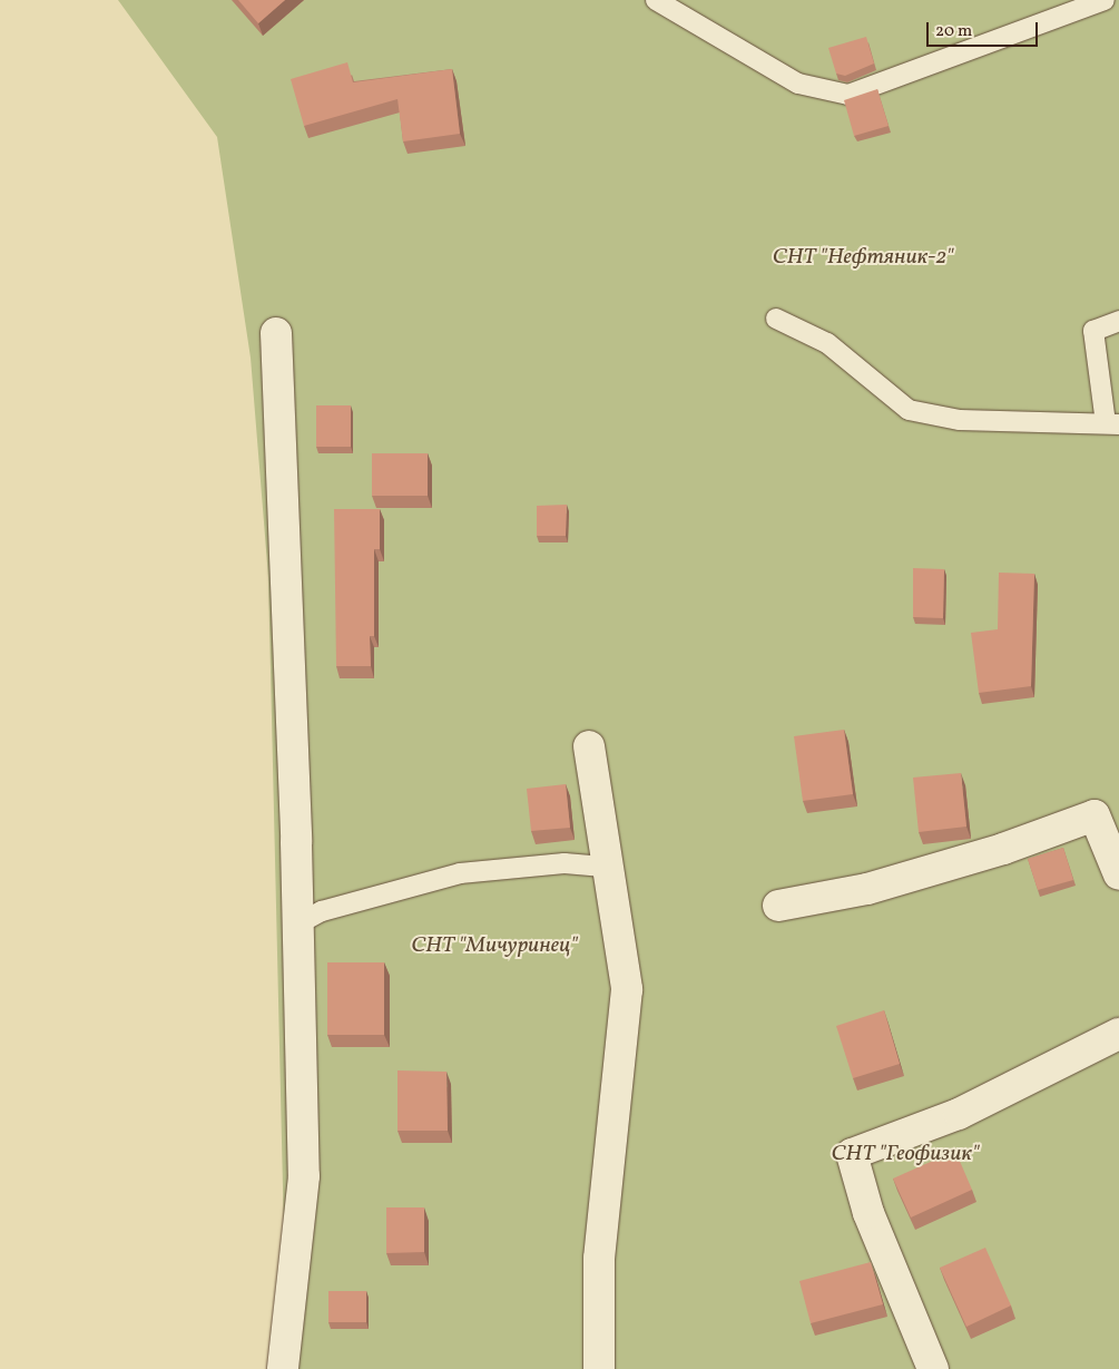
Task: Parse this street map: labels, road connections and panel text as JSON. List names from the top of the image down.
{
  "parks": ["СНТ \"Нефтяник-2\"", "СНТ \"Мичуринец\"", "СНТ \"Геофизик\""],
  "scale_bar": "20 m"
}
